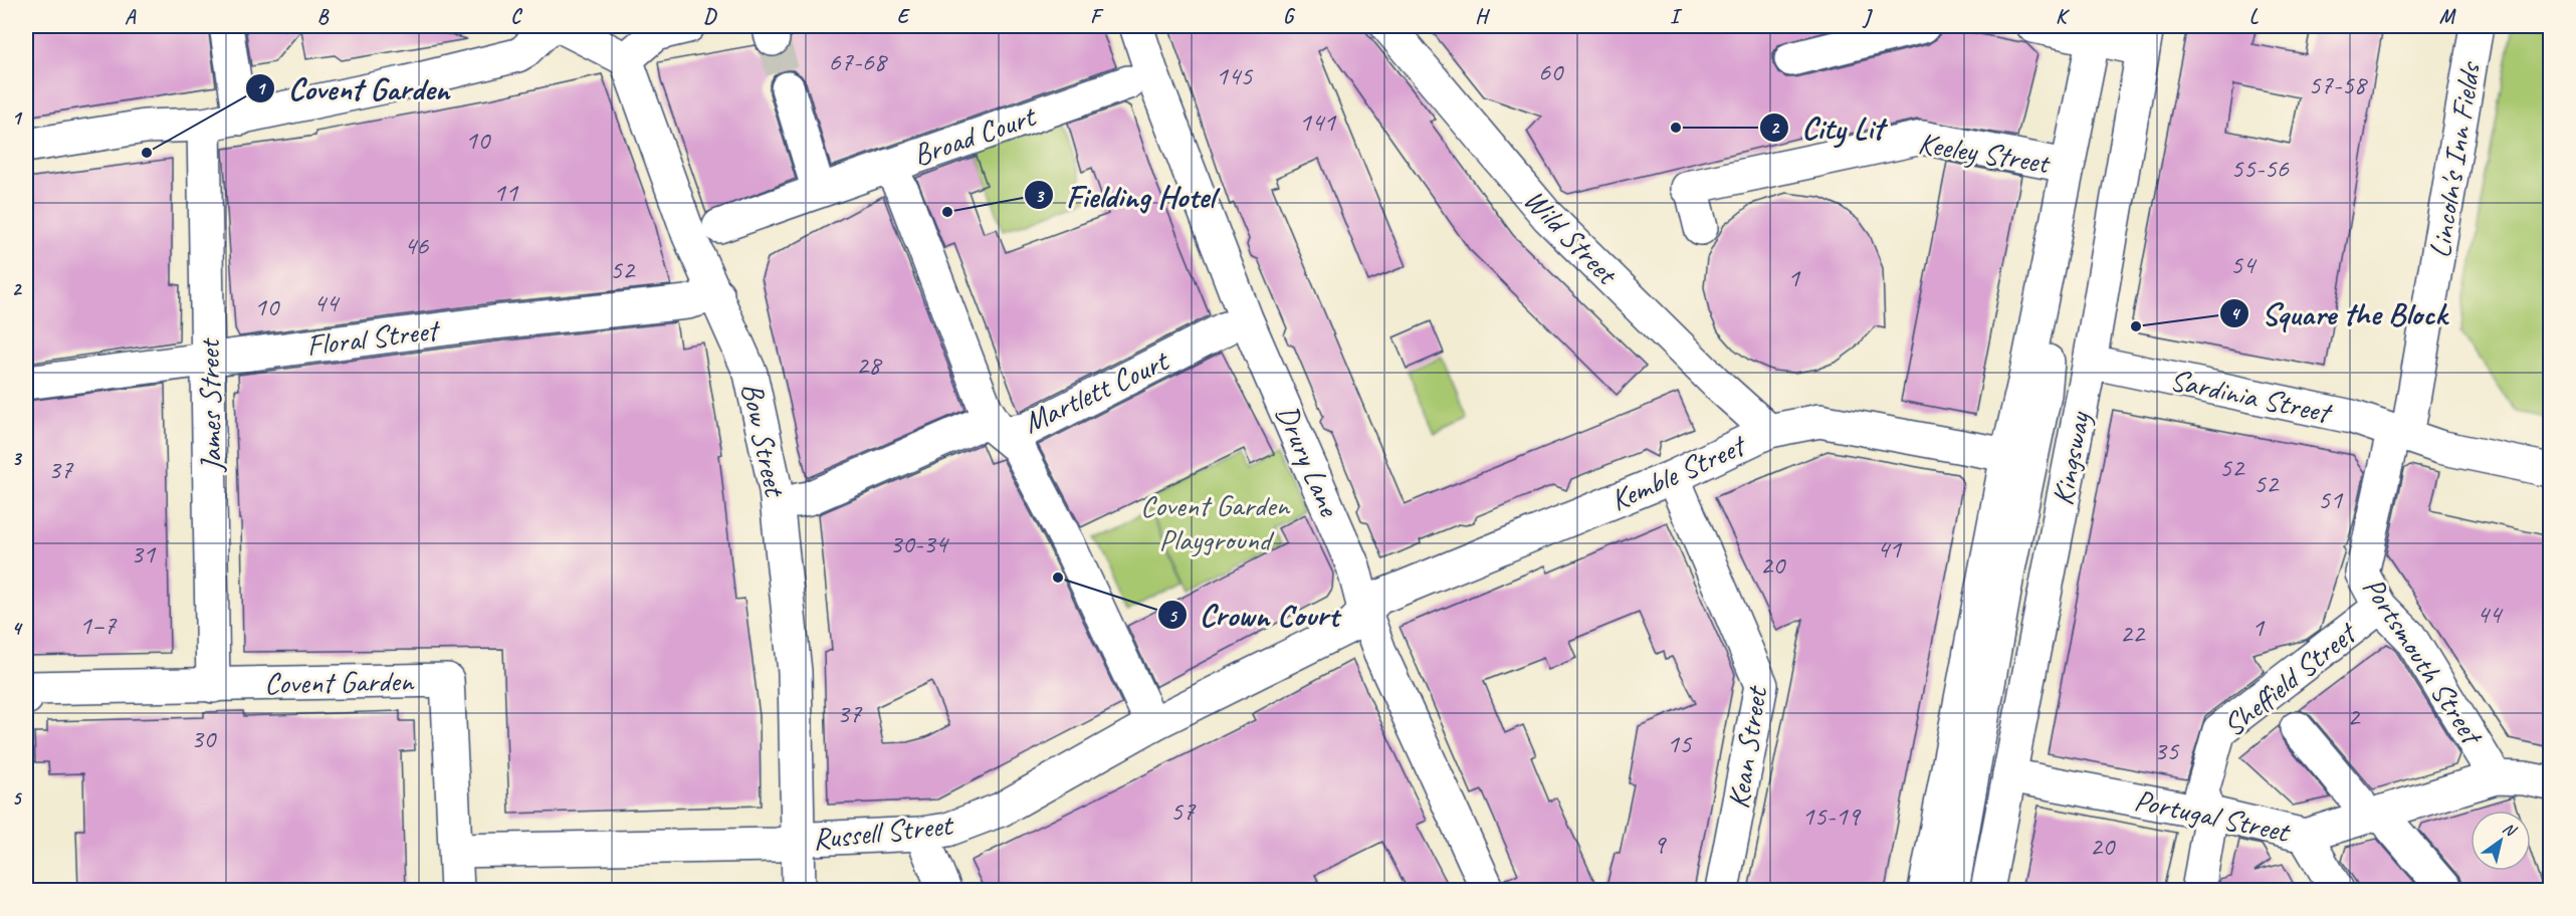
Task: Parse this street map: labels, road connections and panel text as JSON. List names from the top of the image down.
{
  "streets": {
    "street": [
      "Broad Court",
      "Keeley Street",
      "Lincoln's Inn Fields",
      "Wild Street",
      "Floral Street",
      "Martlett Court",
      "Sardinia Street",
      "James Street",
      "Bow Street",
      "Kingsway",
      "Drury Lane",
      "Kemble Street",
      "Portsmouth Street",
      "Sheffield Street",
      "Covent Garden",
      "Kean Street",
      "Portugal Street",
      "Russell Street"
    ]
  },
  "crossings": [
    ["Keeley Street", "Kingsway"],
    ["Lincoln's Inn Fields", "Sardinia Street"],
    ["Lincoln's Inn Fields", "Portsmouth Street"],
    ["Wild Street", "Kemble Street"],
    ["Floral Street", "James Street"],
    ["Floral Street", "Bow Street"],
    ["Sardinia Street", "Kingsway"],
    ["Sardinia Street", "Portsmouth Street"],
    ["James Street", "Covent Garden"],
    ["Bow Street", "Russell Street"],
    ["Kingsway", "Kemble Street"],
    ["Kingsway", "Portugal Street"],
    ["Drury Lane", "Kemble Street"],
    ["Drury Lane", "Russell Street"],
    ["Kemble Street", "Kean Street"],
    ["Kemble Street", "Russell Street"],
    ["Portsmouth Street", "Sheffield Street"],
    ["Portsmouth Street", "Portugal Street"],
    ["Sheffield Street", "Portugal Street"],
    ["Covent Garden", "Russell Street"]
  ],
  "parks": ["Covent Garden Playground"],
  "places": [
    "City Lit",
    "Covent Garden",
    "Fielding Hotel",
    "Square the Block",
    "Crown Court"
  ],
  "house_numbers": [
    "67-68",
    "60",
    "145",
    "57-58",
    "141",
    "10",
    "55-56",
    "11",
    "46",
    "54",
    "52",
    "1",
    "44",
    "10",
    "28",
    "52",
    "37",
    "52",
    "51",
    "30-34",
    "41",
    "31",
    "20",
    "44",
    "1–7",
    "1",
    "22",
    "37",
    "2",
    "30",
    "15",
    "35",
    "57",
    "15-19",
    "9",
    "20"
  ],
  "north": "top right",
  "grid": {
    "columns": [
      "A",
      "B",
      "C",
      "D",
      "E",
      "F",
      "G",
      "H",
      "I",
      "J",
      "K",
      "L",
      "M"
    ],
    "rows": [
      "1",
      "2",
      "3",
      "4",
      "5"
    ]
  }
}
